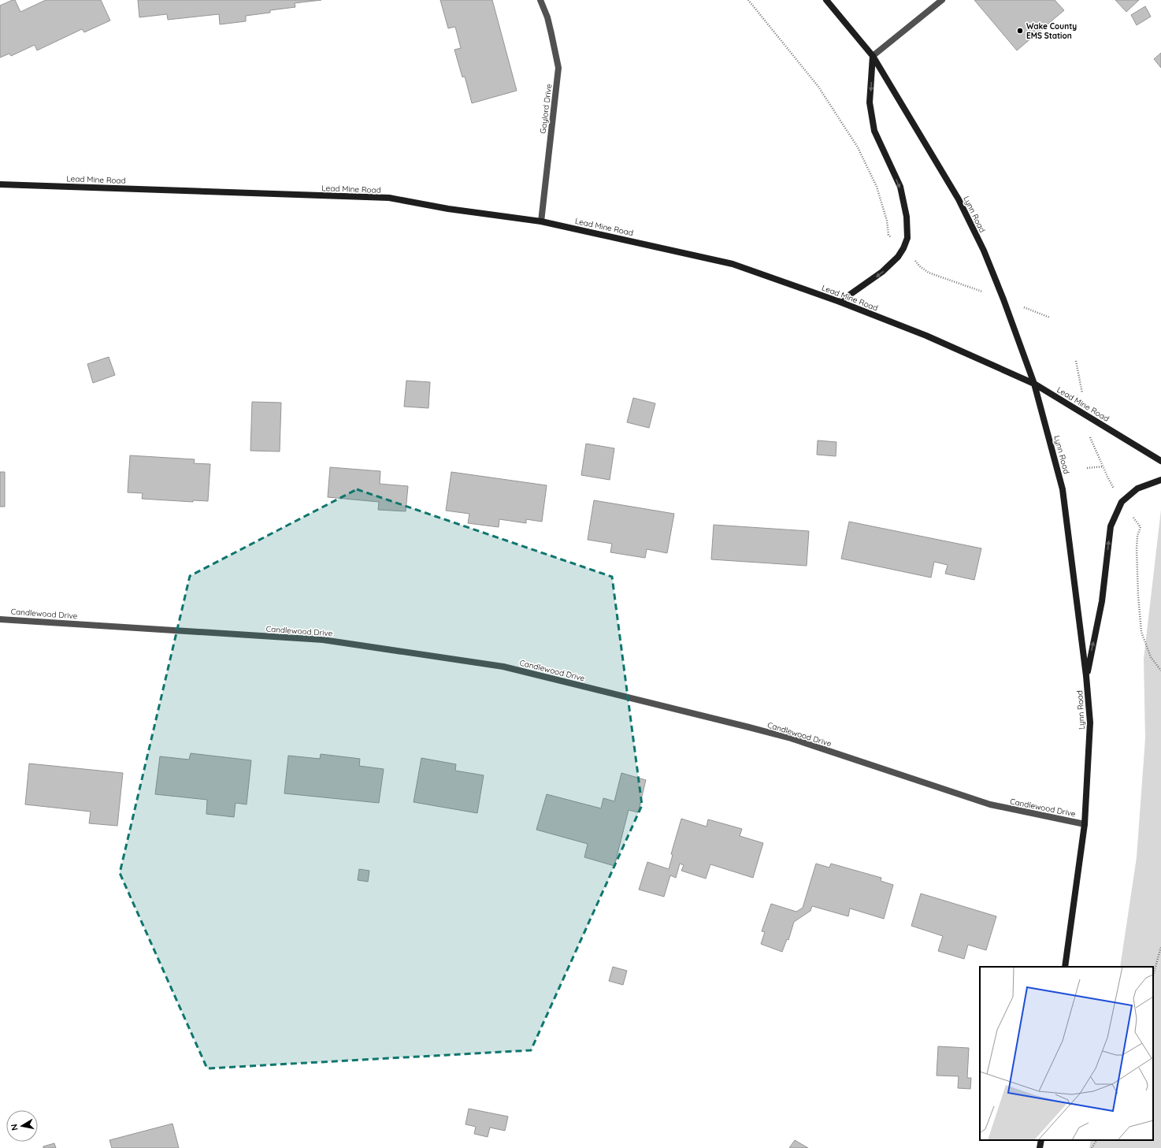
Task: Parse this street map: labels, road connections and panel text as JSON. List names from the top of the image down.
{
  "streets": {
    "main road": ["Lead Mine Road", "Lynn Road"],
    "street": ["Gaylord Drive", "Candlewood Drive"]
  },
  "crossings": [
    ["Gaylord Drive", "Lead Mine Road"],
    ["Lead Mine Road", "Lynn Road"],
    ["Lynn Road", "Candlewood Drive"]
  ],
  "places": ["Wake County EMS Station"],
  "north": "left"
}
